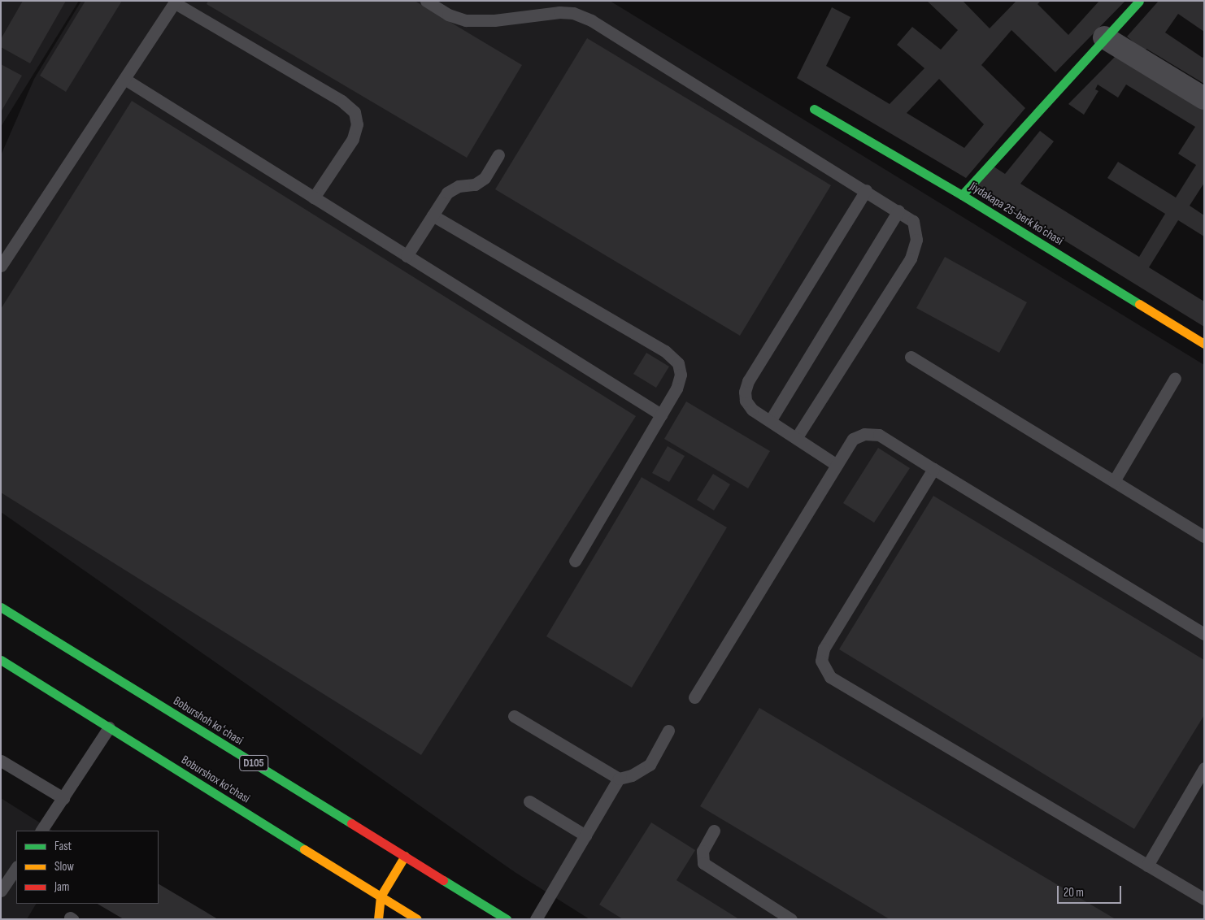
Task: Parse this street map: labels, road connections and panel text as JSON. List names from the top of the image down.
{
  "streets": {
    "main road": [
      "Jiydakapa 25-berk koʼchasi",
      "Boburshoh koʻchasi",
      "D105",
      "Boburshox ko'chasi"
    ]
  },
  "legend": ["Fast", "Slow", "Jam"],
  "scale_bar": "20 m"
}
